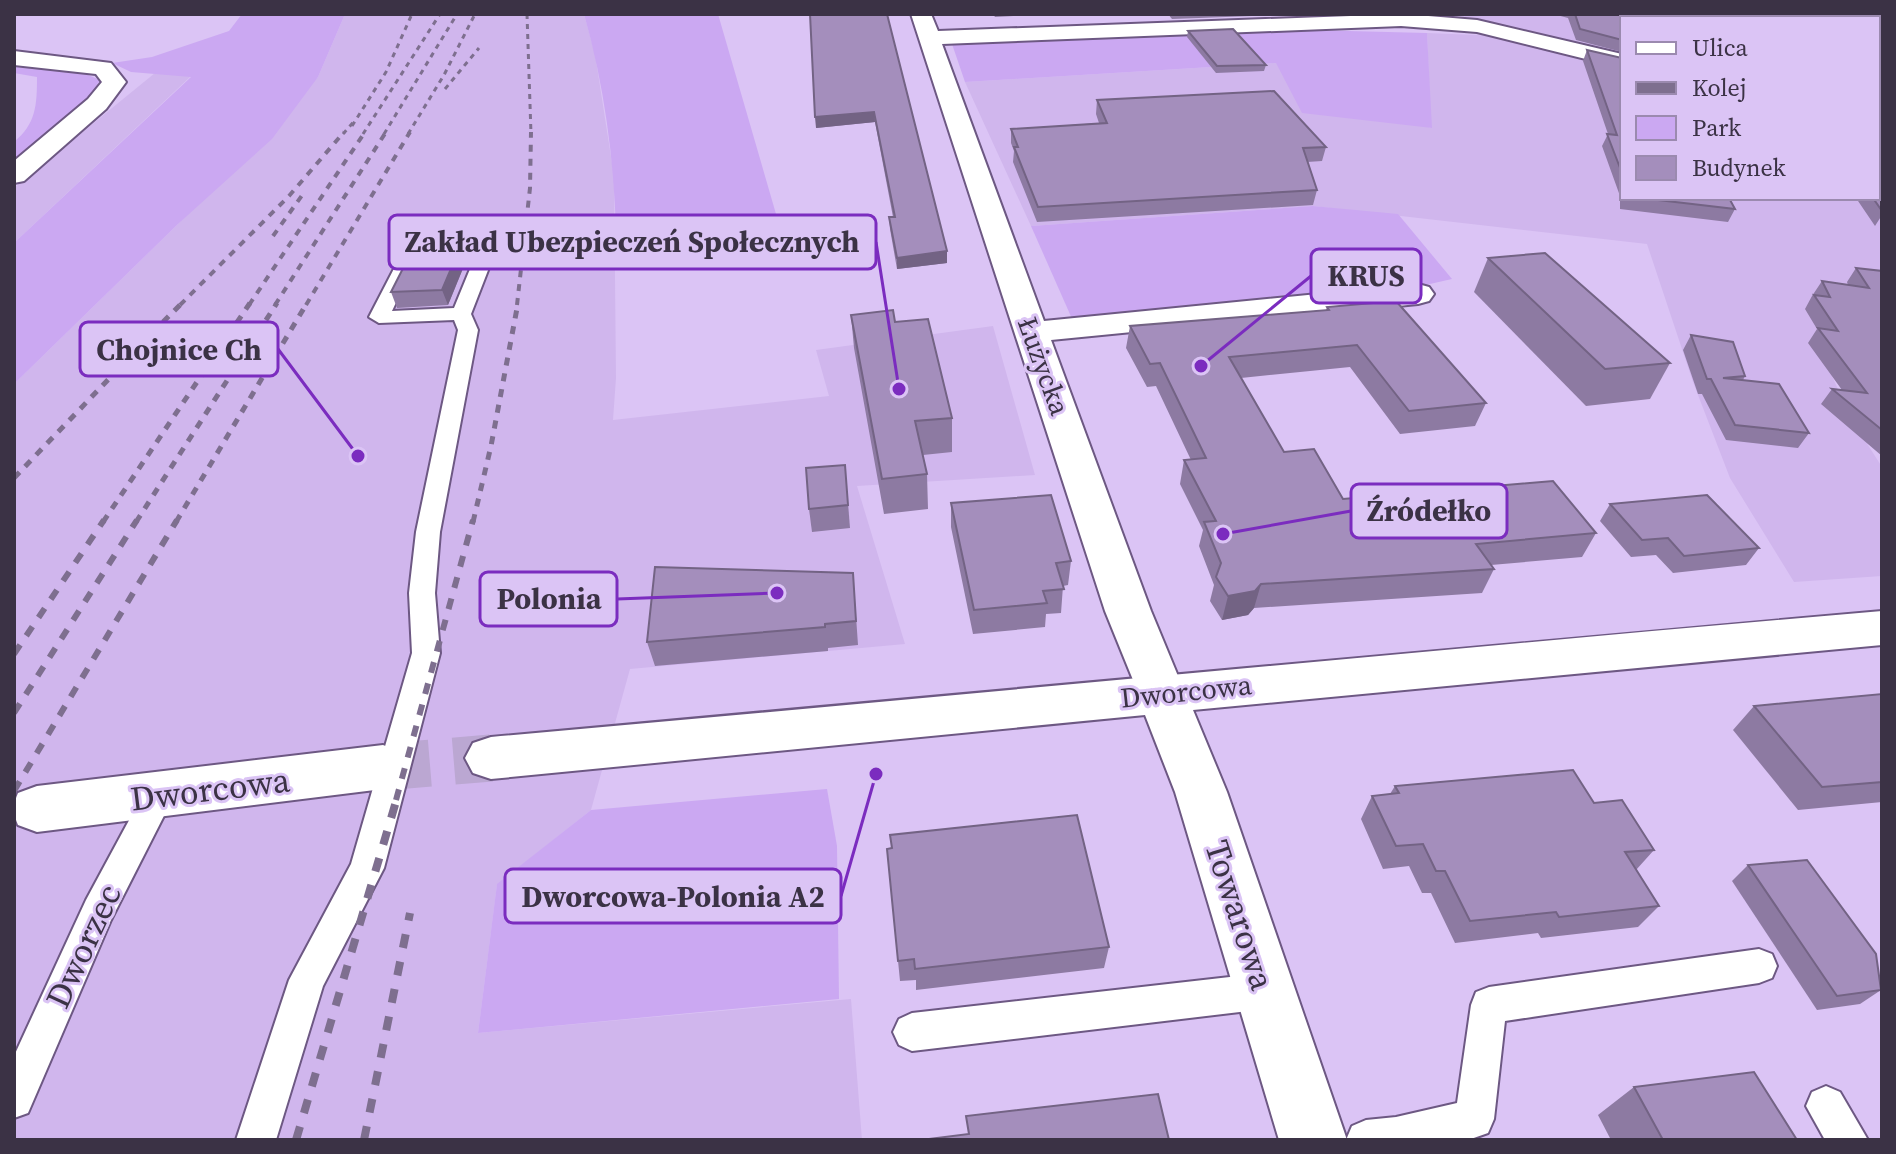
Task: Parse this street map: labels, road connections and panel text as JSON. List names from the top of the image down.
{
  "streets": {
    "street": ["Łużycka", "Dworcowa", "Towarowa"],
    "lane": ["Dworzec"]
  },
  "crossings": [
    ["Łużycka", "Dworcowa"],
    ["Łużycka", "Towarowa"],
    ["Dworcowa", "Towarowa"],
    ["Dworcowa", "Dworzec"]
  ],
  "places": [
    "KRUS",
    "Zakład Ubezpieczeń Społecznych",
    "Chojnice Ch",
    "Źródełko",
    "Polonia",
    "Dworcowa-Polonia A2"
  ],
  "legend": [
    "Ulica",
    "Kolej",
    "Park",
    "Budynek"
  ]
}
